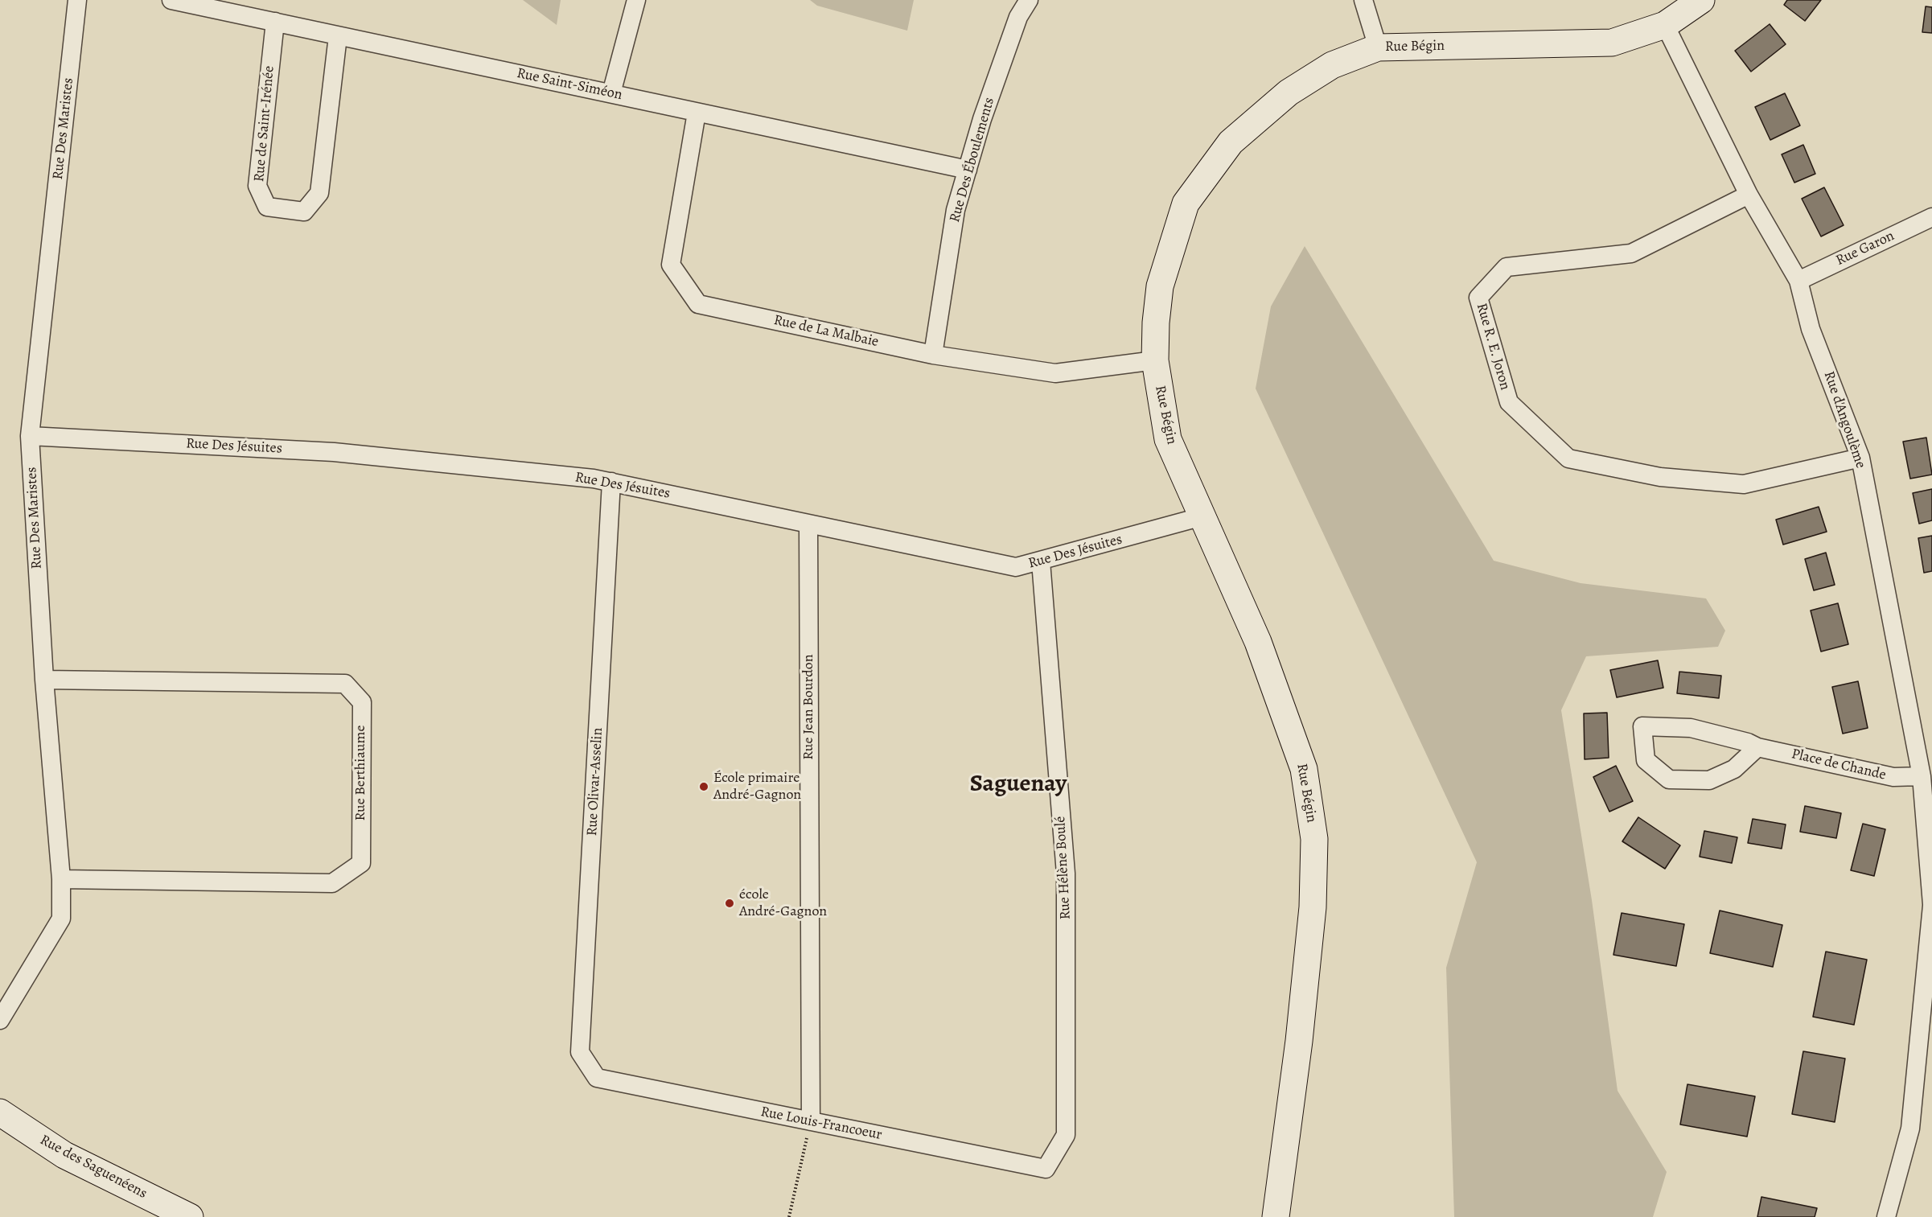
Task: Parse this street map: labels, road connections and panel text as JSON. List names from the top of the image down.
{
  "streets": {
    "street": [
      "Rue Bégin",
      "Rue Saint-Siméon",
      "Rue de Saint-Irénée",
      "Rue Des Maristes",
      "Rue Des Éboulements",
      "Rue Garon",
      "Rue de La Malbaie",
      "Rue R. E. Joron",
      "Rue d'Angoulème",
      "Rue Des Jésuites",
      "Rue Jean Bourdon",
      "Place de Chande",
      "Rue Berthiaume",
      "Rue Olivar-Asselin",
      "Rue Hélène Boulé",
      "Rue Louis-Francoeur",
      "Rue des Saguenéens"
    ]
  },
  "crossings": [
    ["Rue Bégin", "Rue de La Malbaie"],
    ["Rue Bégin", "Rue d'Angoulème"],
    ["Rue Bégin", "Rue Des Jésuites"],
    ["Rue Saint-Siméon", "Rue de Saint-Irénée"],
    ["Rue Saint-Siméon", "Rue Des Éboulements"],
    ["Rue Saint-Siméon", "Rue de La Malbaie"],
    ["Rue Des Maristes", "Rue Des Jésuites"],
    ["Rue Des Maristes", "Rue Berthiaume"],
    ["Rue Des Éboulements", "Rue de La Malbaie"],
    ["Rue Garon", "Rue d'Angoulème"],
    ["Rue R. E. Joron", "Rue d'Angoulème"],
    ["Rue d'Angoulème", "Place de Chande"],
    ["Rue Des Jésuites", "Rue Jean Bourdon"],
    ["Rue Des Jésuites", "Rue Olivar-Asselin"],
    ["Rue Des Jésuites", "Rue Hélène Boulé"],
    ["Rue Jean Bourdon", "Rue Louis-Francoeur"],
    ["Rue Olivar-Asselin", "Rue Louis-Francoeur"],
    ["Rue Hélène Boulé", "Rue Louis-Francoeur"]
  ],
  "districts": ["Saguenay"],
  "places": ["École primaire André-Gagnon", "école André-Gagnon"]
}
